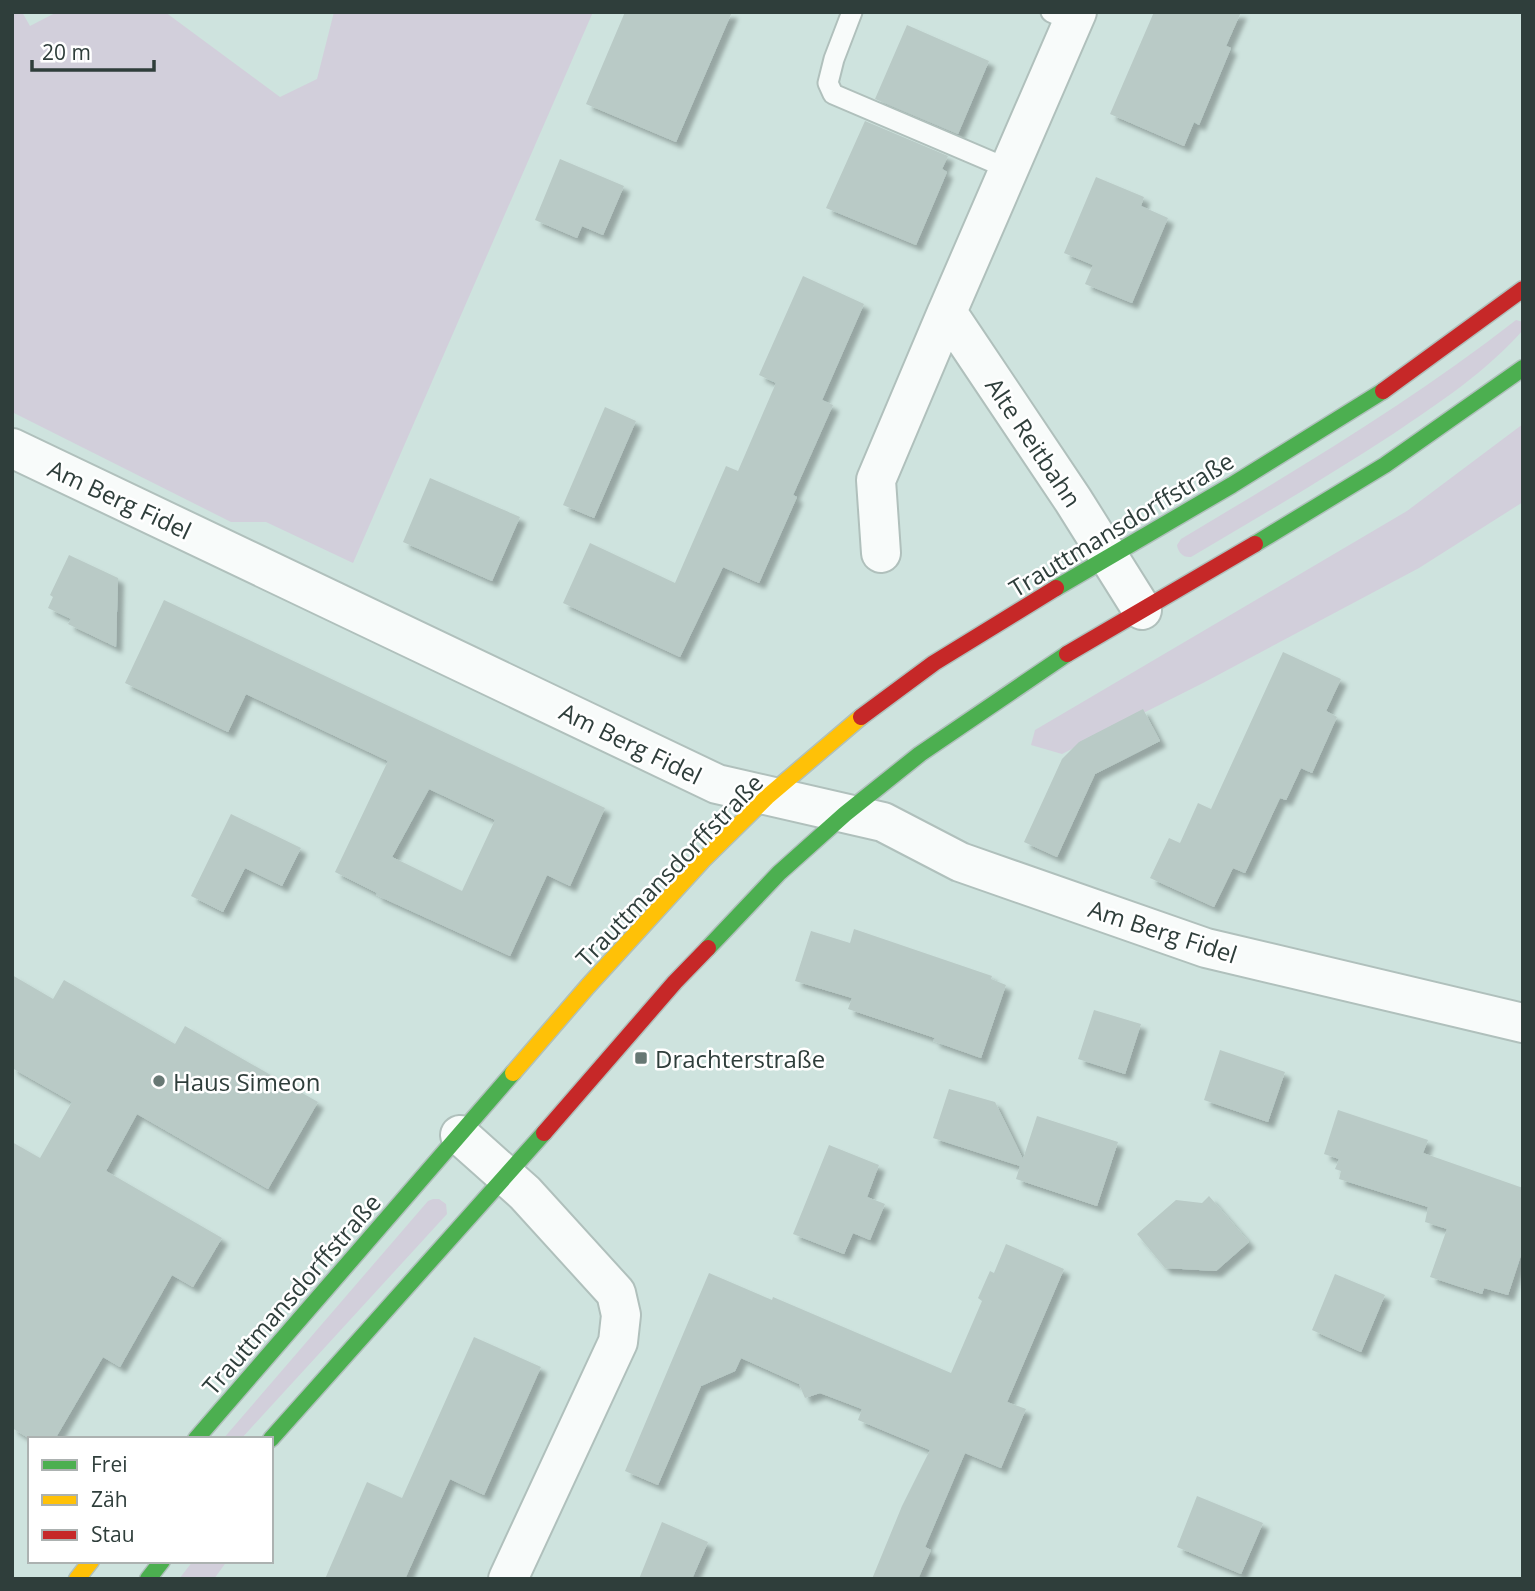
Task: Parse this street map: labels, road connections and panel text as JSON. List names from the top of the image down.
{
  "streets": {
    "street": ["Alte Reitbahn", "Am Berg Fidel", "Trauttmansdorffstraße"]
  },
  "crossings": [
    ["Alte Reitbahn", "Trauttmansdorffstraße"],
    ["Am Berg Fidel", "Trauttmansdorffstraße"]
  ],
  "places": {
    "transit": ["Drachterstraße"],
    "other": ["Haus Simeon"]
  },
  "legend": ["Frei", "Zäh", "Stau"],
  "scale_bar": "20 m"
}
